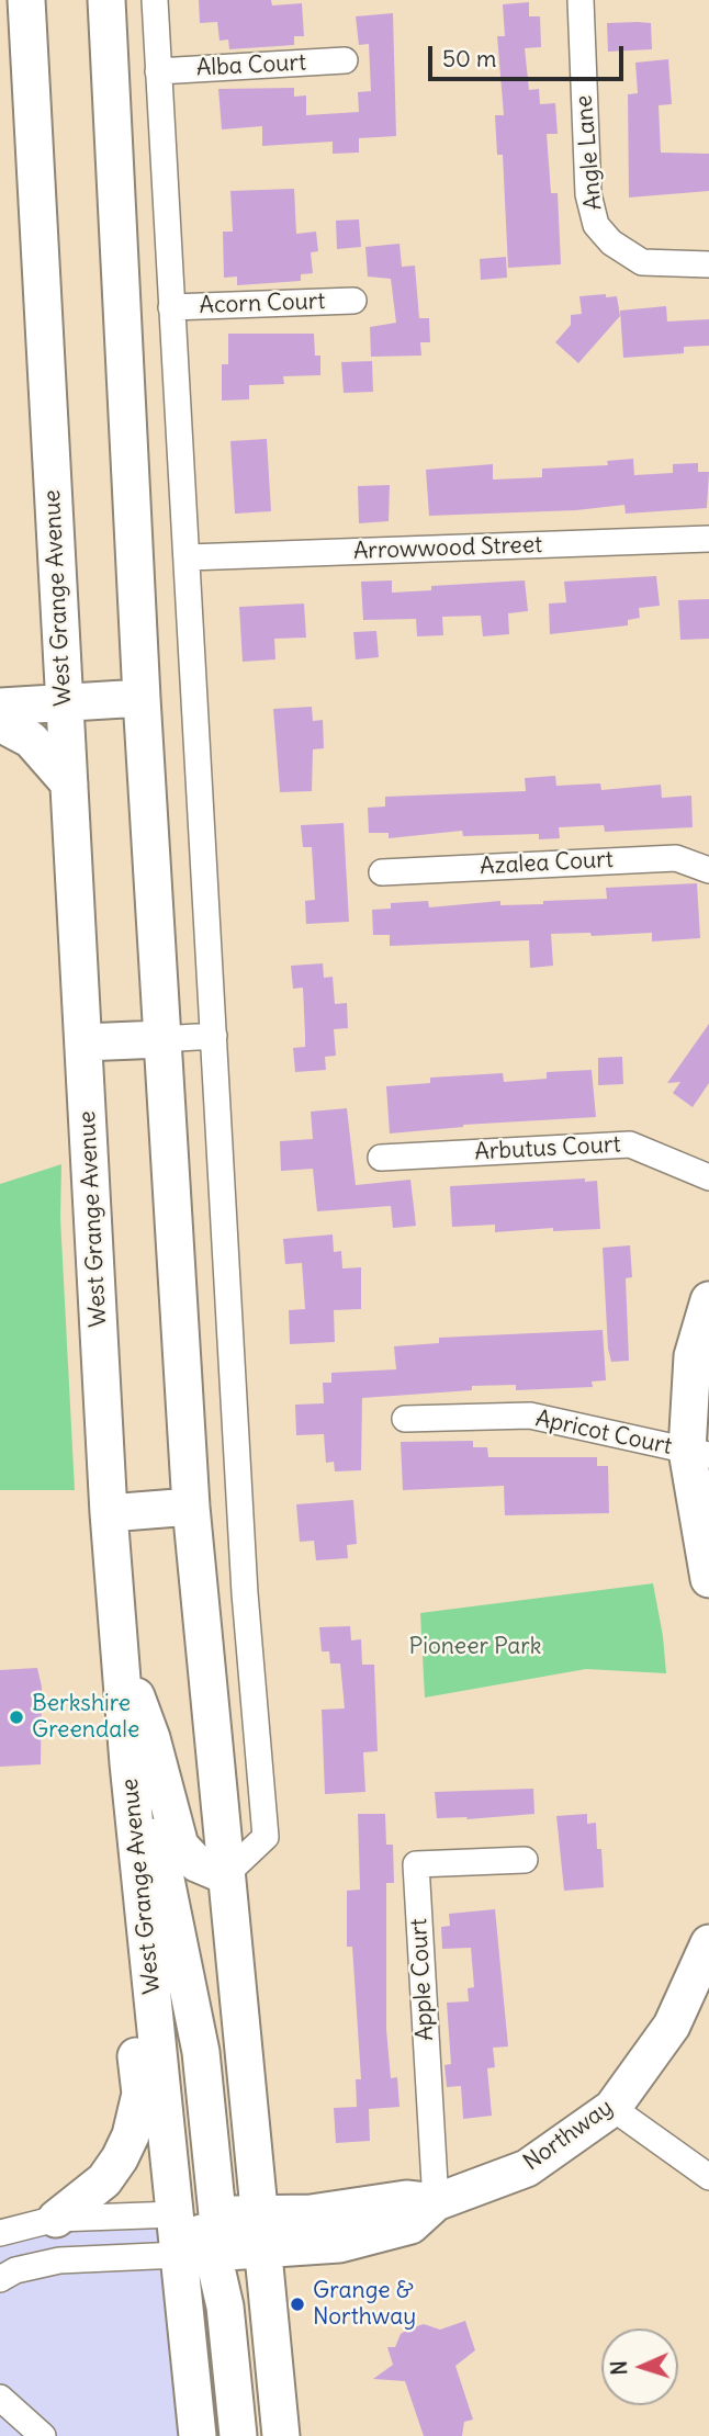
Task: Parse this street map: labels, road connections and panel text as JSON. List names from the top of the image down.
{
  "streets": {
    "street": [
      "Alba Court",
      "Angle Lane",
      "Acorn Court",
      "Arrowwood Street",
      "West Grange Avenue",
      "Azalea Court",
      "Arbutus Court",
      "Apricot Court",
      "Apple Court",
      "Northway"
    ]
  },
  "crossings": [
    ["West Grange Avenue", "Northway"],
    ["Apple Court", "Northway"]
  ],
  "parks": ["Pioneer Park"],
  "places": ["Berkshire Greendale", "Grange & Northway"],
  "scale_bar": "50 m",
  "north": "left"
}
